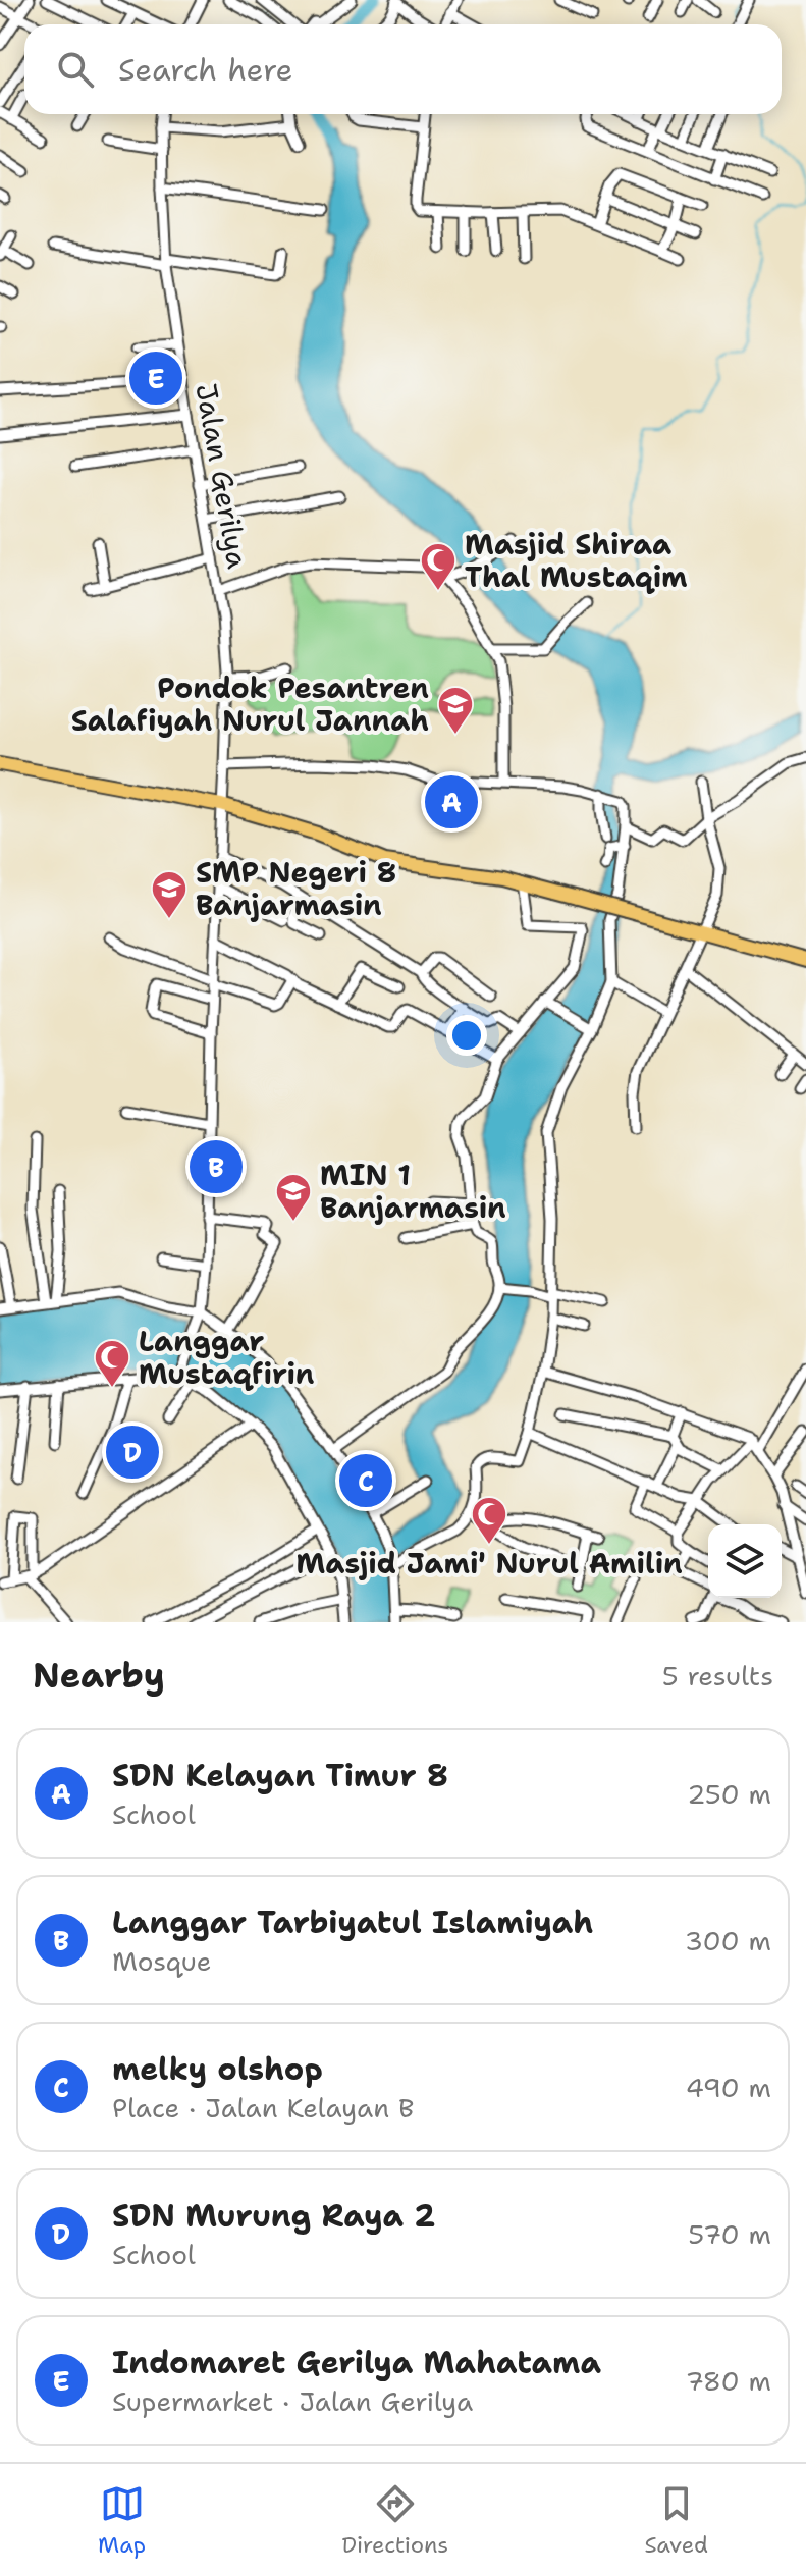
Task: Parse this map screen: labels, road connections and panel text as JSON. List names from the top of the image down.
{
  "streets": {
    "street": ["Jalan Gerilya"]
  },
  "places": {
    "mosque": ["Masjid Shiraa Thal Mustaqim", "Langgar Mustaqfirin", "Masjid Jami' Nurul Amilin"],
    "school or university": ["Pondok Pesantren Salafiyah Nurul Jannah", "SMP Negeri 8 Banjarmasin", "MIN 1 Banjarmasin"]
  },
  "page": {
    "search": "Search here",
    "pins": [
      "E",
      "A",
      "B",
      "D",
      "C"
    ],
    "heading": ["Nearby", "5 results"],
    "list": [
      {
        "mark": "A",
        "name": "SDN Kelayan Timur 8",
        "note": "School",
        "value": "250 m"
      },
      {
        "mark": "B",
        "name": "Langgar Tarbiyatul Islamiyah",
        "note": "Mosque",
        "value": "300 m"
      },
      {
        "mark": "C",
        "name": "melky olshop",
        "note": "Place · Jalan Kelayan B",
        "value": "490 m"
      },
      {
        "mark": "D",
        "name": "SDN Murung Raya 2",
        "note": "School",
        "value": "570 m"
      },
      {
        "mark": "E",
        "name": "Indomaret Gerilya Mahatama",
        "note": "Supermarket · Jalan Gerilya",
        "value": "780 m"
      }
    ],
    "nav": ["Map", "Directions", "Saved"]
  }
}
